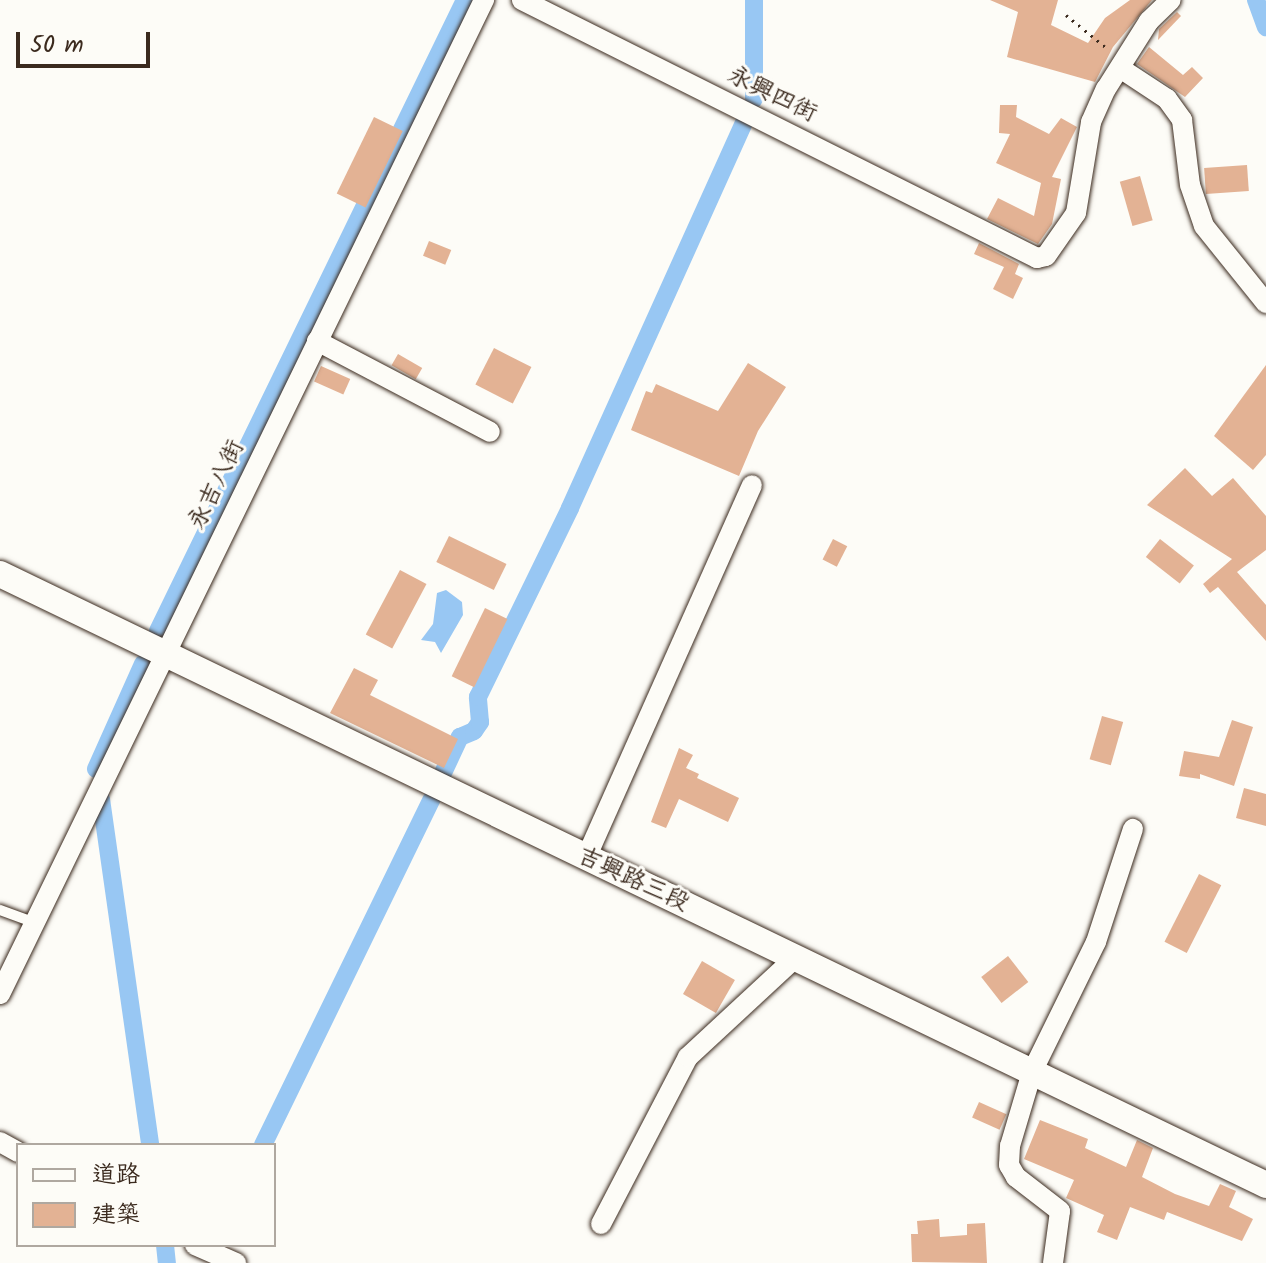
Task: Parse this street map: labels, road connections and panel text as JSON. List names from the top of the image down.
{
  "streets": {
    "street": ["永興四街", "永吉八街", "吉興路三段"]
  },
  "crossings": [
    ["永吉八街", "吉興路三段"]
  ],
  "legend": ["道路", "建築"],
  "scale_bar": "50 m"
}
